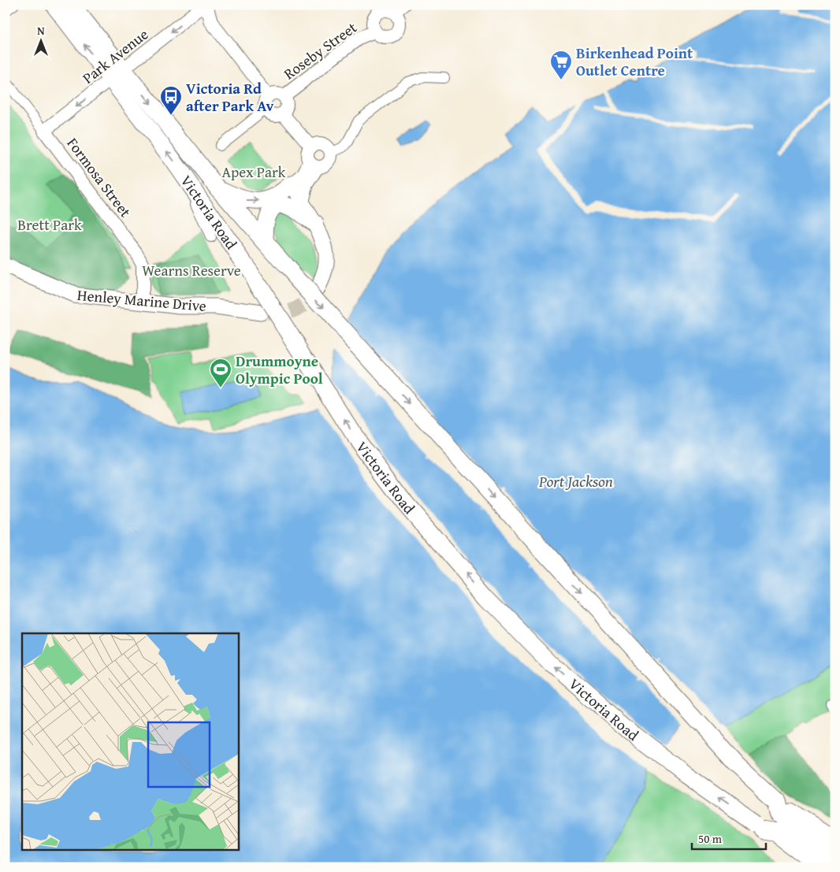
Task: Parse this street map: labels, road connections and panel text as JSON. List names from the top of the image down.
{
  "streets": {
    "highway": ["Victoria Road"],
    "main road": ["Henley Marine Drive"],
    "street": ["Roseby Street", "Park Avenue", "Formosa Street"]
  },
  "crossings": [
    ["Park Avenue", "Formosa Street"],
    ["Park Avenue", "Victoria Road"],
    ["Formosa Street", "Henley Marine Drive"]
  ],
  "one_way": ["Park Avenue"],
  "water": ["Port Jackson"],
  "parks": ["Apex Park", "Brett Park", "Wearns Reserve"],
  "places": {
    "supermarket": ["Birkenhead Point Outlet Centre"],
    "bus stop": ["Victoria Rd after Park Av"],
    "sports": ["Drummoyne Olympic Pool"]
  },
  "scale_bar": "50 m",
  "north": "top"
}
